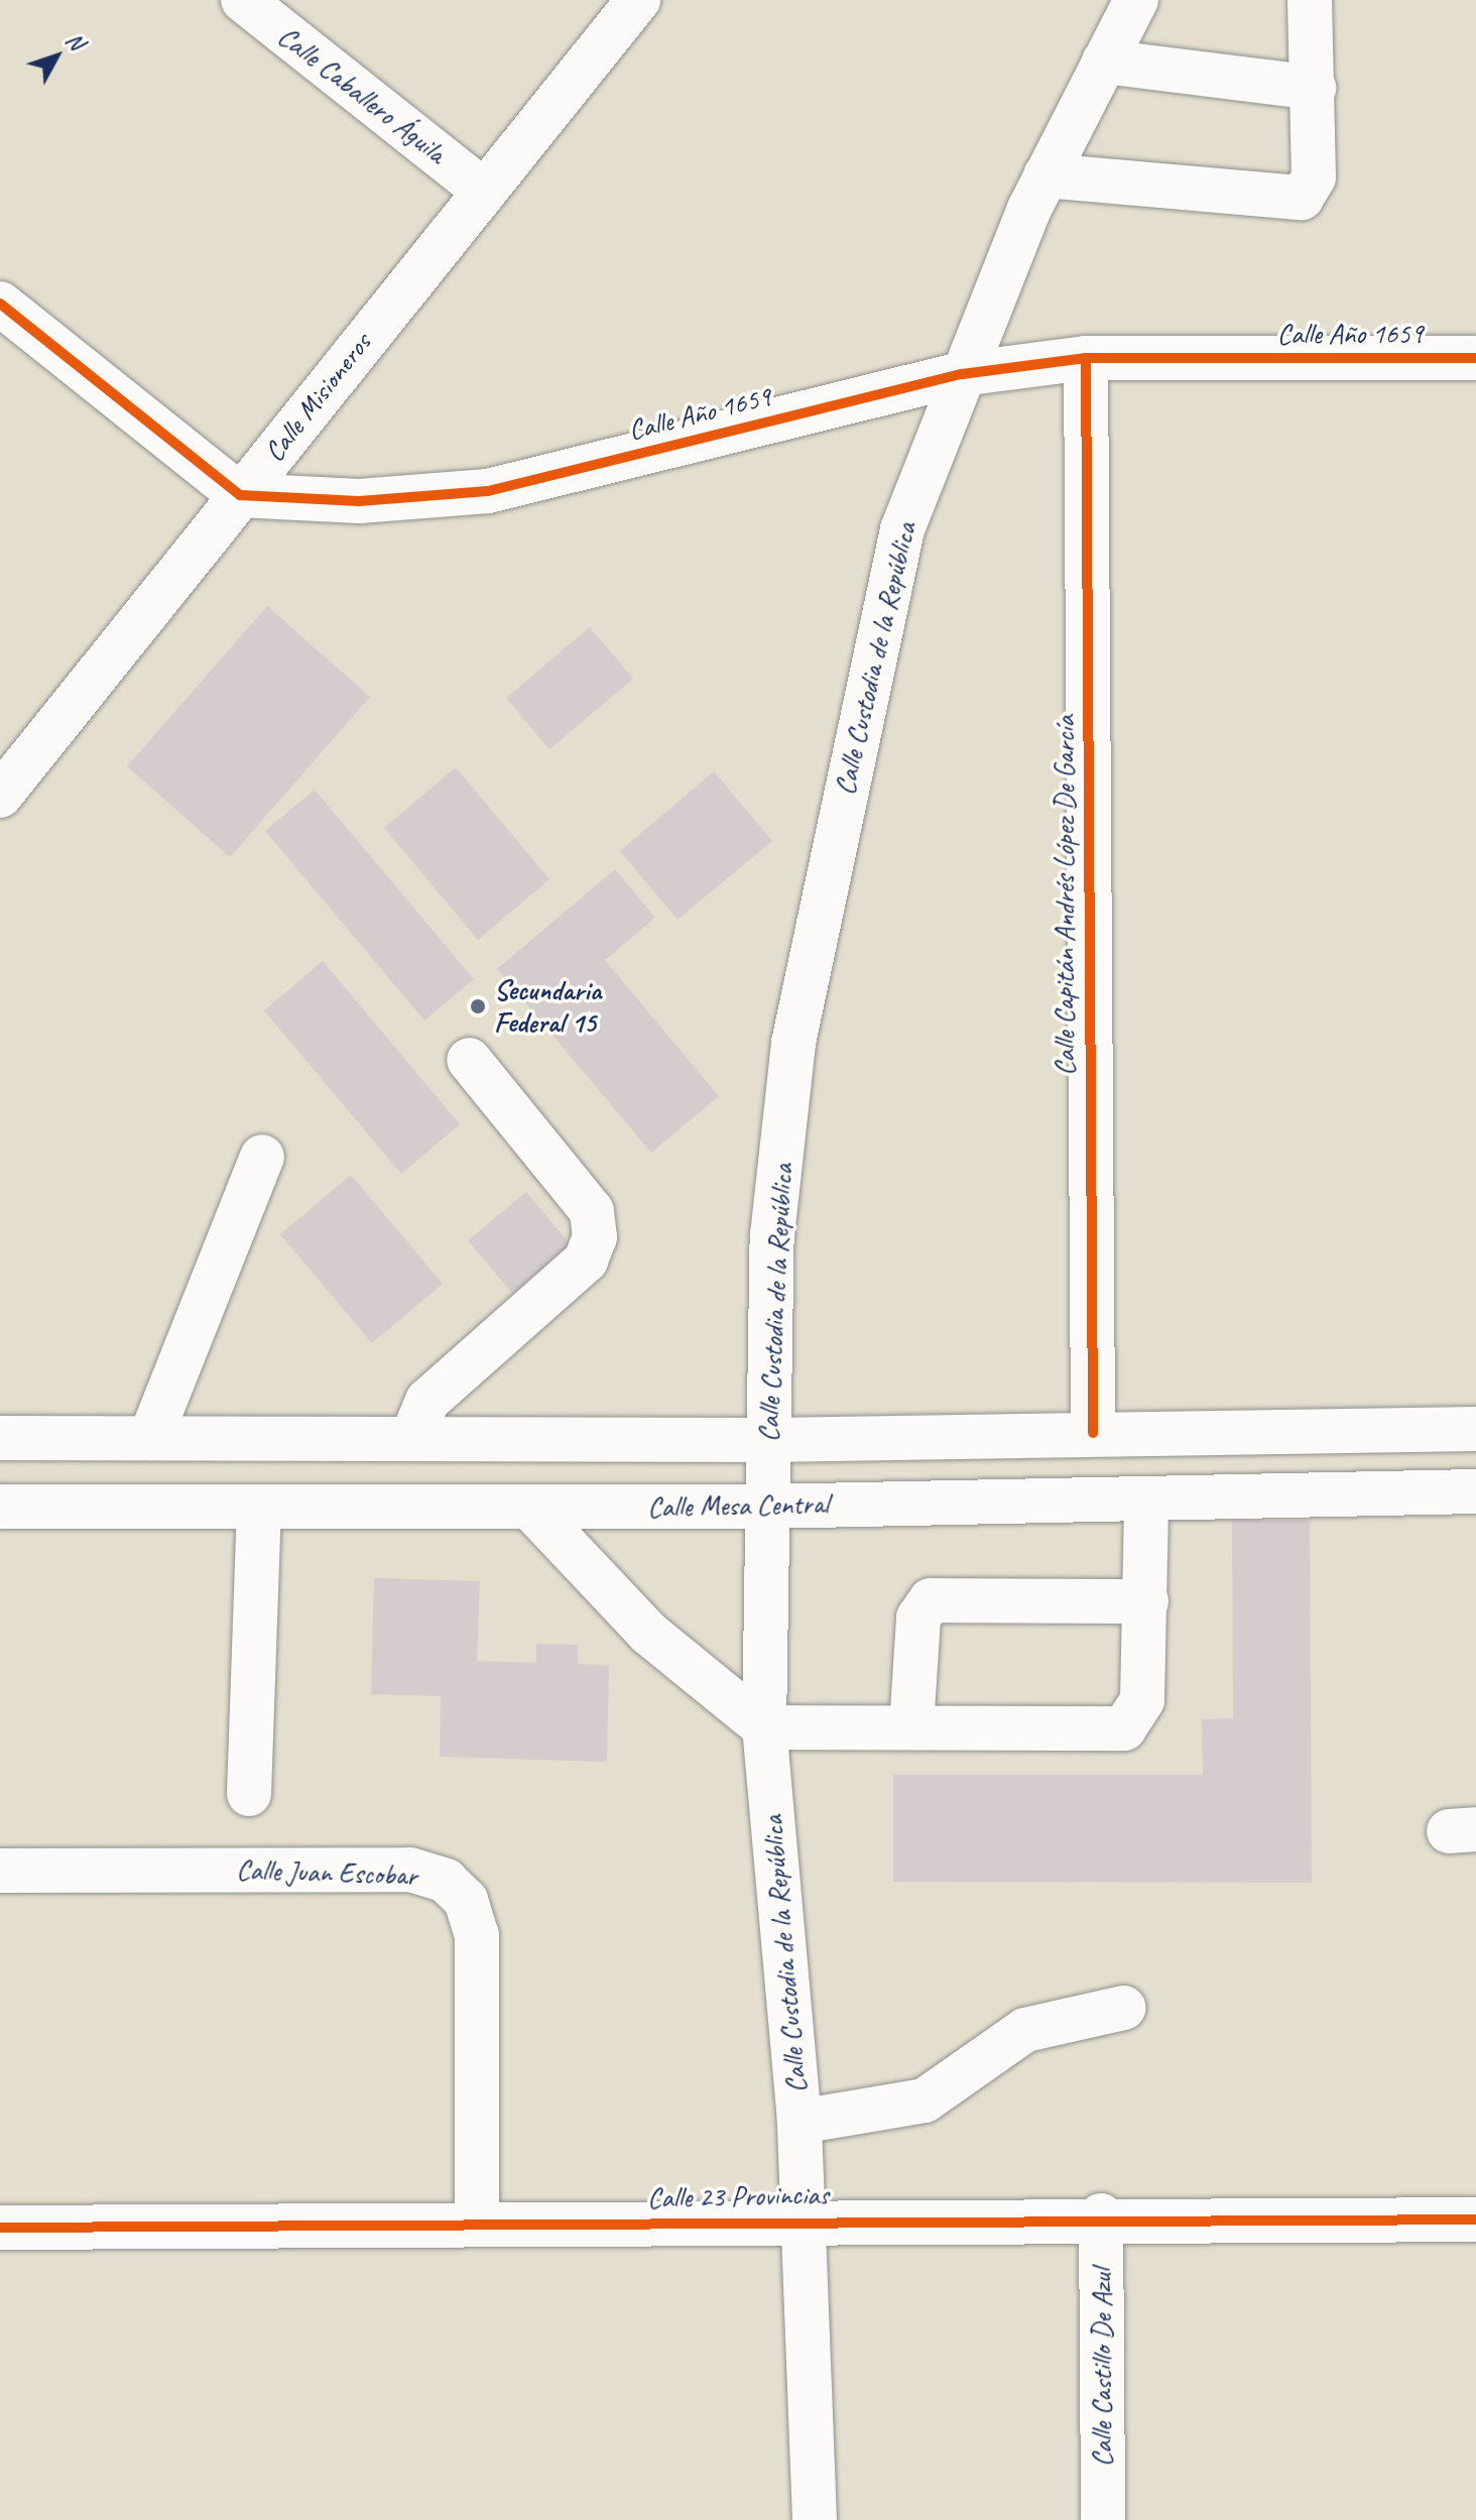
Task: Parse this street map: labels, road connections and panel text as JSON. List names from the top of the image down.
{
  "streets": {
    "street": [
      "Calle Caballero Águila",
      "Calle Año 1659",
      "Calle Misioneros",
      "Calle Custodia de la República",
      "Calle Capitán Andrés López De García",
      "Calle Mesa Central",
      "Calle Juan Escobar",
      "Calle 23 Provincias",
      "Calle Castillo De Azul"
    ]
  },
  "crossings": [
    ["Calle Caballero Águila", "Calle Misioneros"],
    ["Calle Año 1659", "Calle Misioneros"],
    ["Calle Año 1659", "Calle Custodia de la República"],
    ["Calle Año 1659", "Calle Capitán Andrés López De García"],
    ["Calle Custodia de la República", "Calle Mesa Central"],
    ["Calle Custodia de la República", "Calle 23 Provincias"],
    ["Calle Juan Escobar", "Calle 23 Provincias"],
    ["Calle 23 Provincias", "Calle Castillo De Azul"]
  ],
  "places": ["Secundaria Federal 15"],
  "north": "top right"
}
